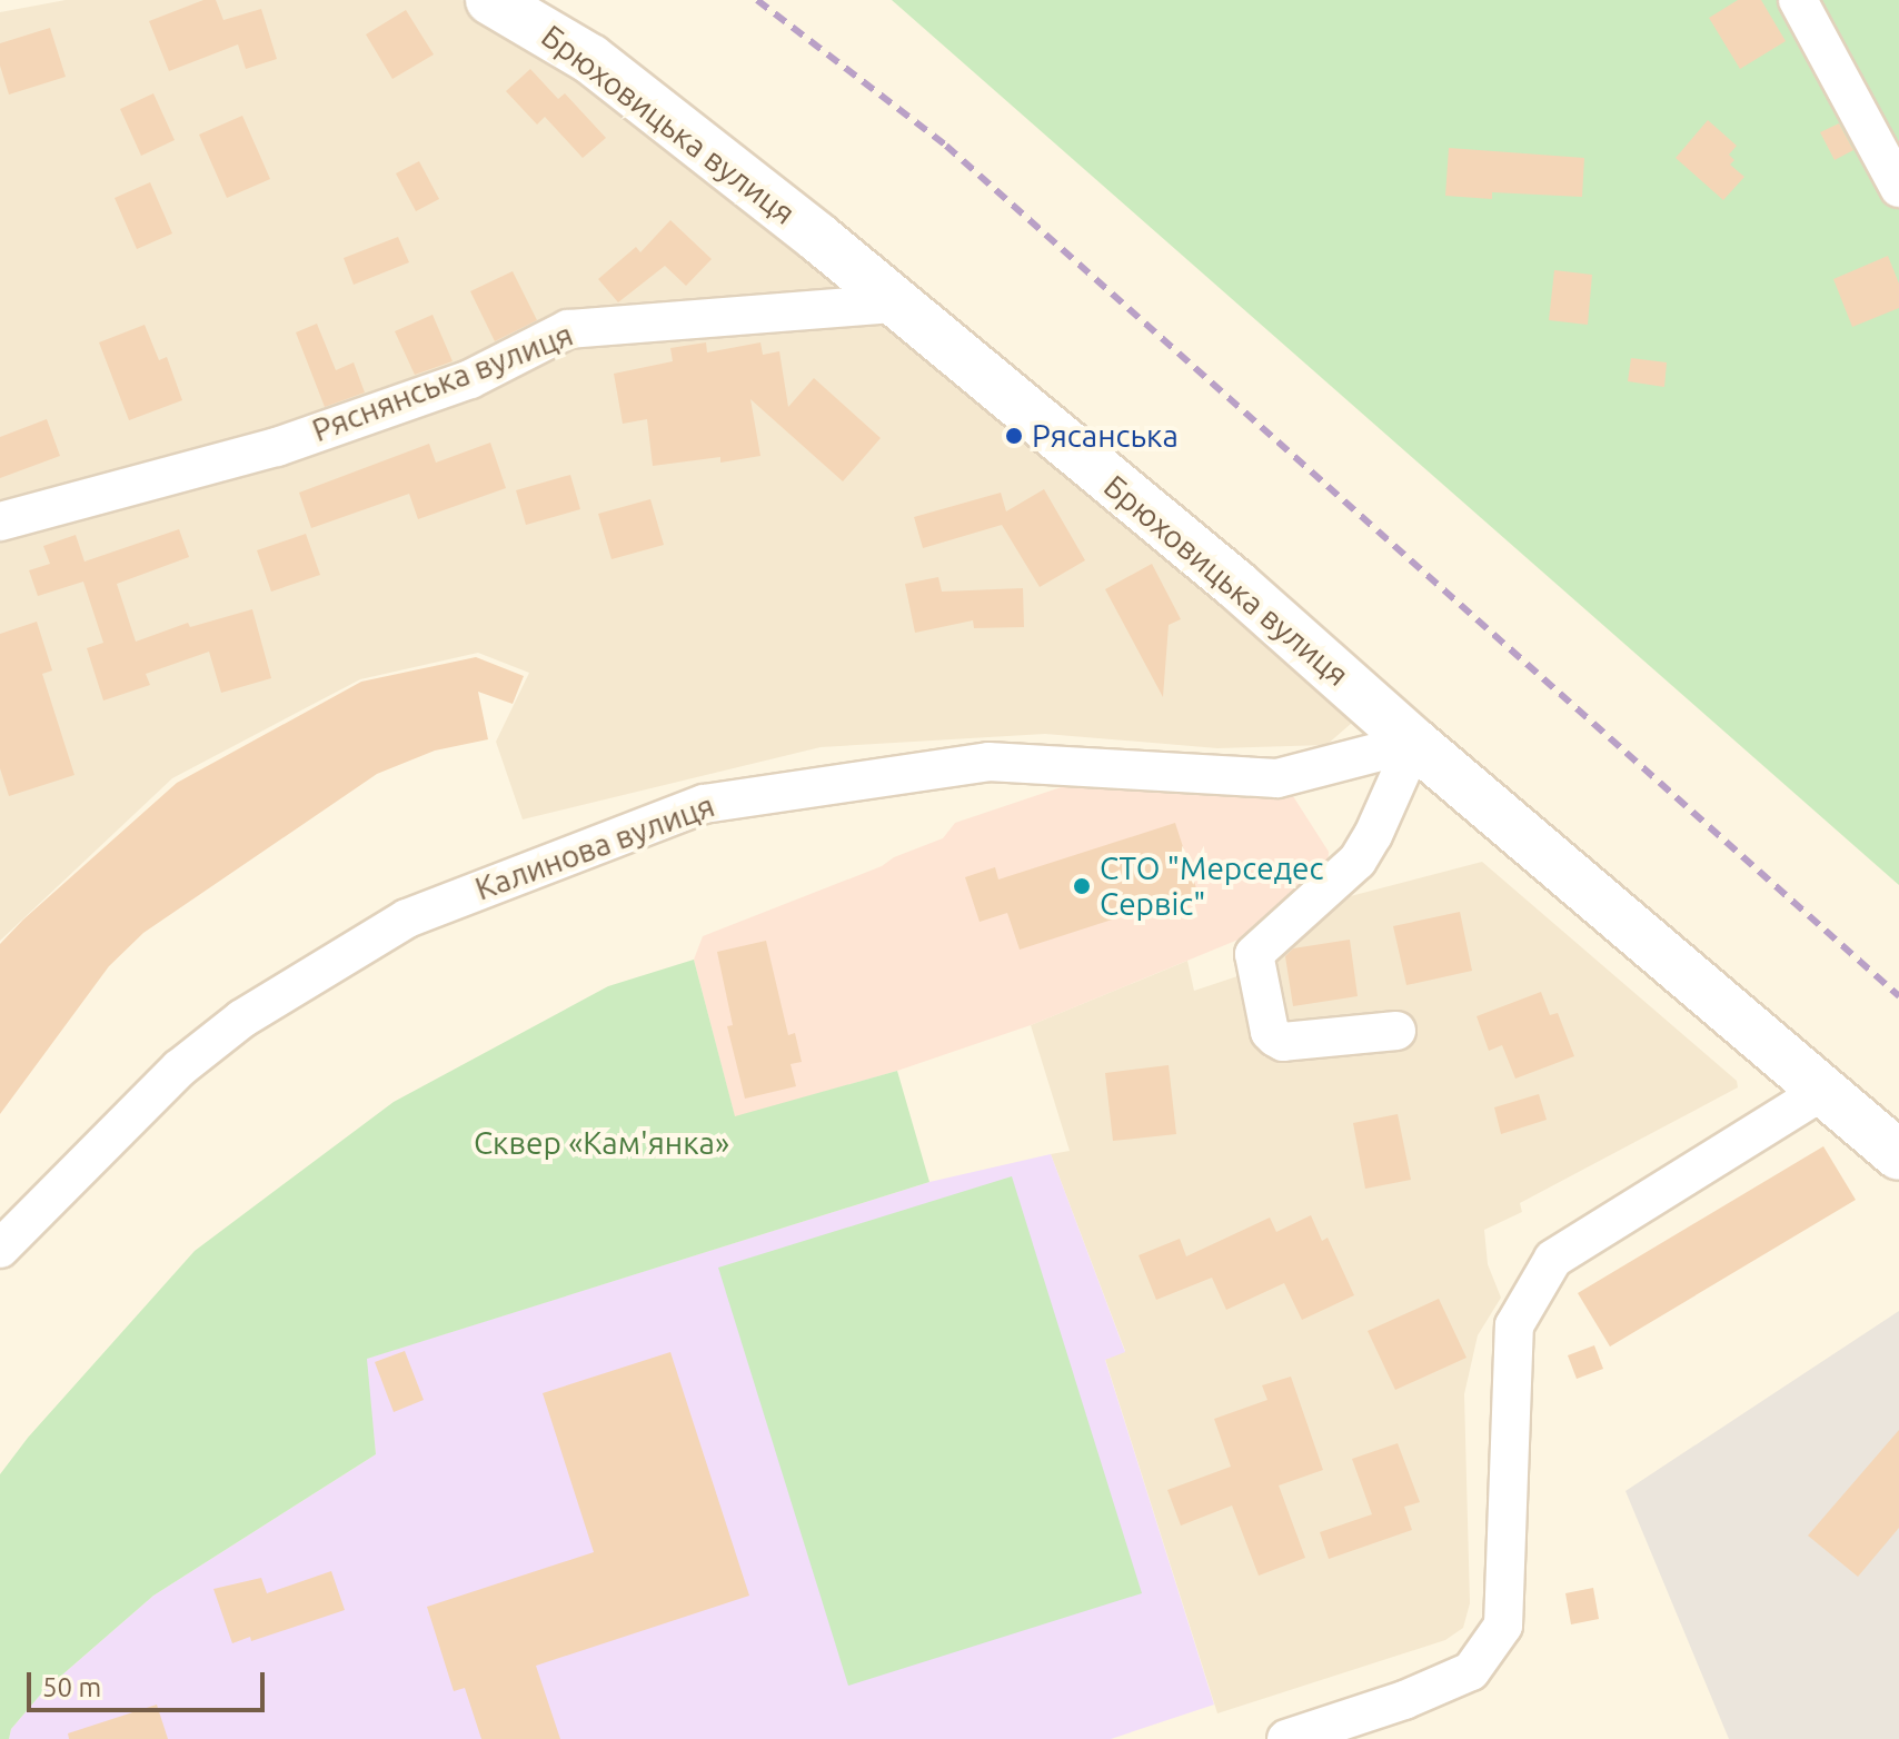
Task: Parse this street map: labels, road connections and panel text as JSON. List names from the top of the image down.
{
  "streets": {
    "main road": ["Брюховицька вулиця"],
    "street": ["Ряснянська вулиця", "Калинова вулиця"]
  },
  "crossings": [
    ["Брюховицька вулиця", "Ряснянська вулиця"],
    ["Брюховицька вулиця", "Калинова вулиця"]
  ],
  "parks": ["Сквер «Кам'янка»"],
  "places": ["Рясанська", "СТО \"Мерседес Сервіс\""],
  "scale_bar": "50 m"
}
